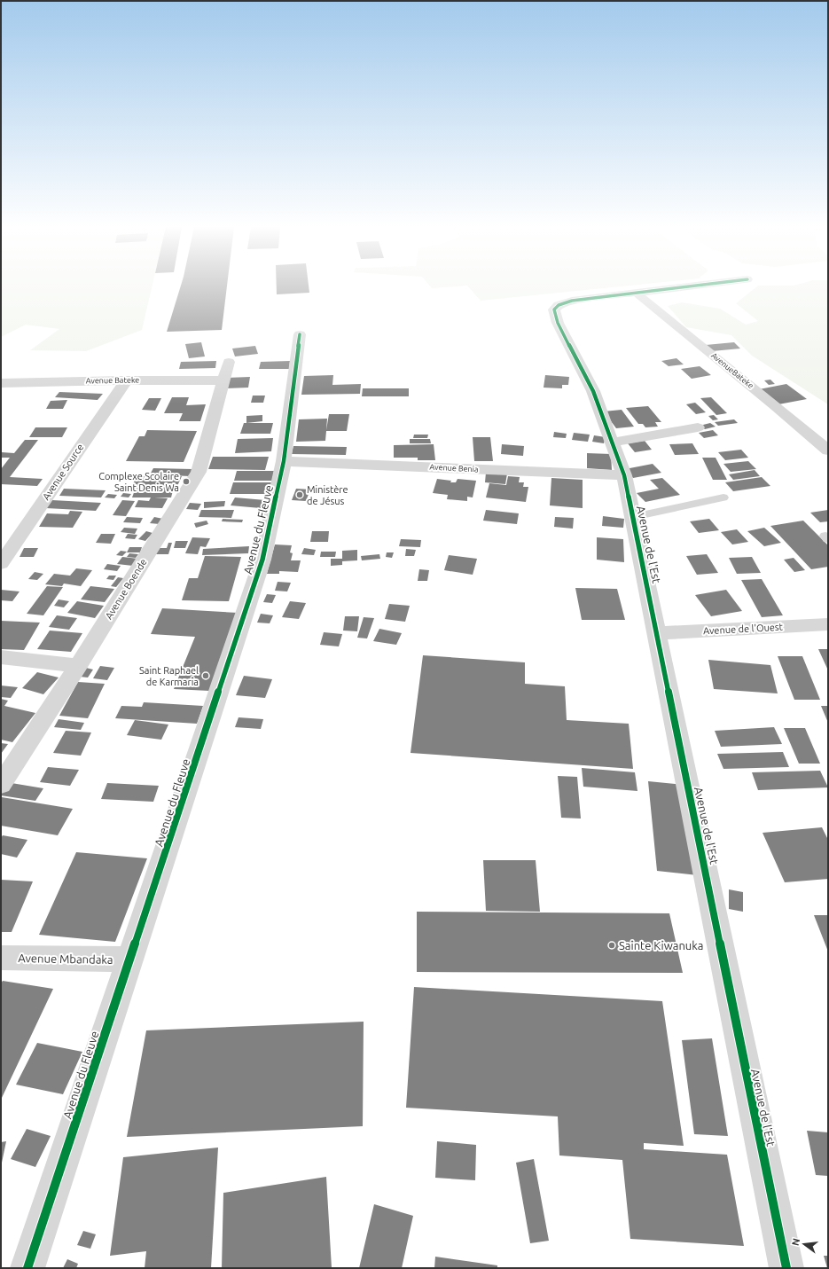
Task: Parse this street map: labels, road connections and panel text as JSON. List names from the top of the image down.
{
  "streets": {
    "street": [
      "AvenueBateke",
      "Avenue Bateke",
      "Avenue Benia",
      "Avenue Source",
      "Avenue du Fleuve",
      "Avenue de l'Est",
      "Avenue Boende",
      "Avenue de l'Ouest",
      "Avenue Mbandaka"
    ]
  },
  "crossings": [
    ["AvenueBateke", "Avenue de l'Est"],
    ["Avenue Bateke", "Avenue Source"],
    ["Avenue Bateke", "Avenue Boende"],
    ["Avenue Benia", "Avenue du Fleuve"],
    ["Avenue Benia", "Avenue de l'Est"],
    ["Avenue du Fleuve", "Avenue Mbandaka"],
    ["Avenue de l'Est", "Avenue de l'Ouest"]
  ],
  "places": [
    "Complexe Scolaire Saint Denis Wa",
    "Ministère de Jésus",
    "Saint Raphael de Karmaria",
    "Sainte Kiwanuka"
  ],
  "north": "left"
}
